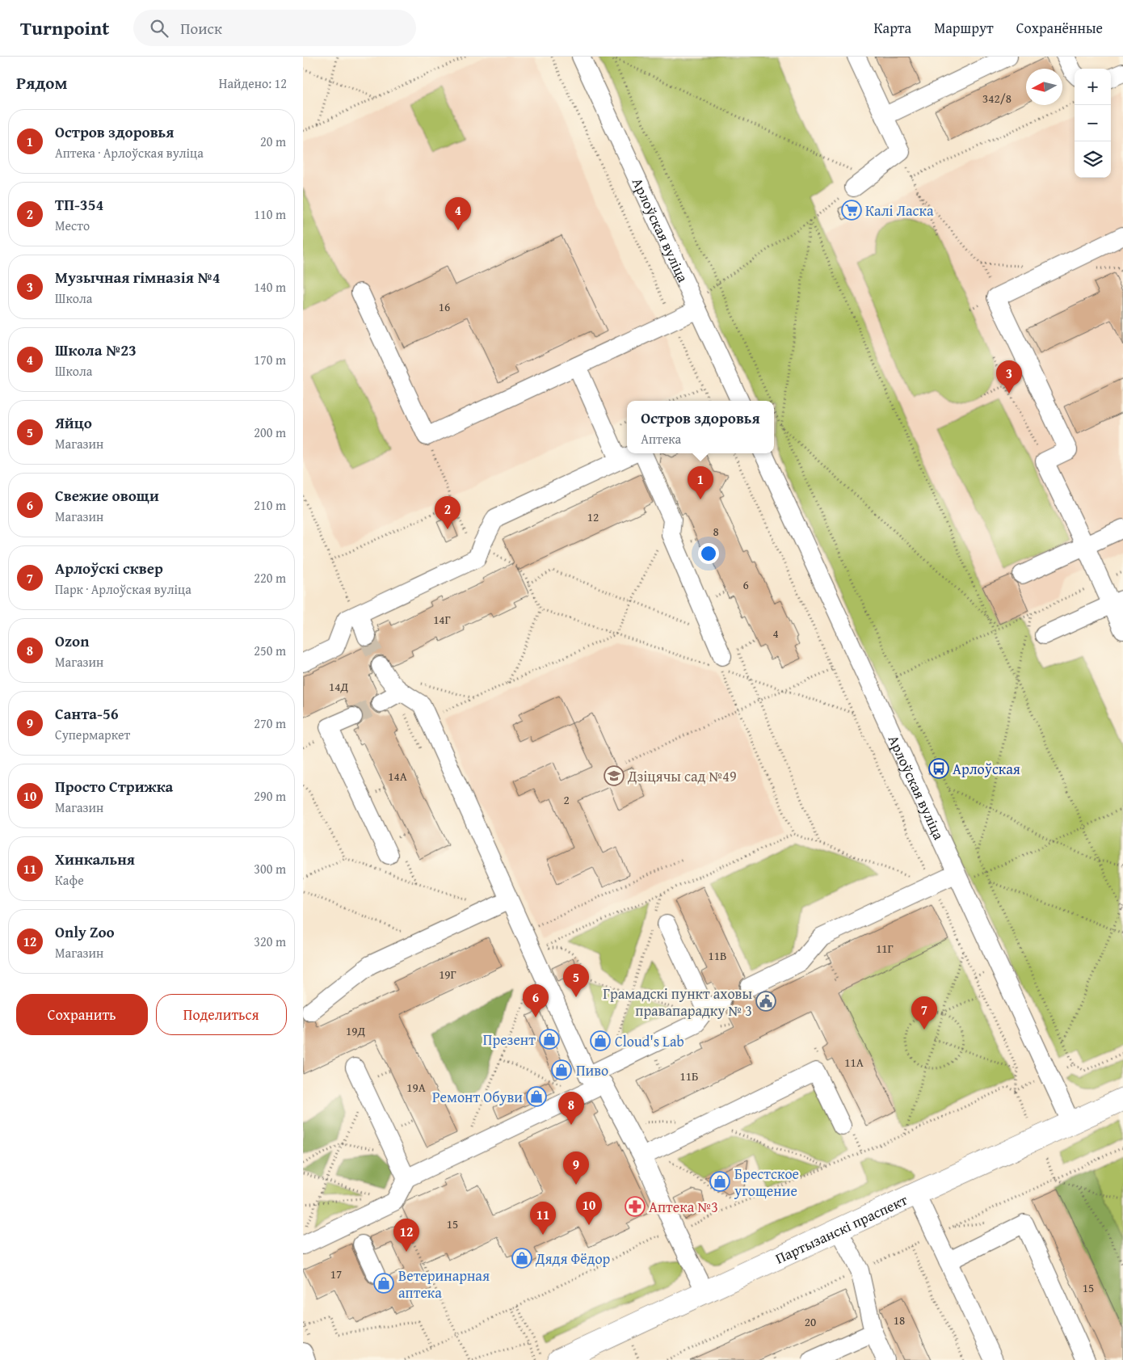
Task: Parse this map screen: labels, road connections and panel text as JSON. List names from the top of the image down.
{
  "streets": {
    "main road": ["Партызанскі праспект"],
    "street": ["Арлоўская вуліца"]
  },
  "crossings": [
    ["Арлоўская вуліца", "Партызанскі праспект"]
  ],
  "places": {
    "supermarket": ["Калі Ласка"],
    "bus stop": ["Арлоўская"],
    "school or university": ["Дзіцячы сад №49"],
    "public building": ["Грамадскі пункт аховы правапарадку № 3"],
    "shop": [
      "Презент",
      "Cloud's Lab",
      "Пиво",
      "Ремонт Обуви",
      "Брестское угощение",
      "Дядя Фёдор",
      "Ветеринарная аптека"
    ],
    "pharmacy": ["Аптека №3"]
  },
  "house_numbers": [
    "342/8",
    "16",
    "12",
    "8",
    "6",
    "14Г",
    "4",
    "14Д",
    "14А",
    "2",
    "11Г",
    "11В",
    "19Г",
    "19Д",
    "11А",
    "11Б",
    "19А",
    "15",
    "17",
    "15",
    "18",
    "20"
  ],
  "north": "left",
  "page": {
    "header": "Turnpoint",
    "search": "Поиск",
    "nav": ["Карта", "Маршрут", "Сохранённые"],
    "heading": ["Рядом", "Найдено: 12"],
    "map_buttons": ["+", "−"],
    "list": [
      {
        "mark": "1",
        "name": "Остров здоровья",
        "note": "Аптека · Арлоўская вуліца",
        "value": "20 m"
      },
      {
        "mark": "2",
        "name": "ТП-354",
        "note": "Место",
        "value": "110 m"
      },
      {
        "mark": "3",
        "name": "Музычная гімназія №4",
        "note": "Школа",
        "value": "140 m"
      },
      {
        "mark": "4",
        "name": "Школа №23",
        "note": "Школа",
        "value": "170 m"
      },
      {
        "mark": "5",
        "name": "Яйцо",
        "note": "Магазин",
        "value": "200 m"
      },
      {
        "mark": "6",
        "name": "Свежие овощи",
        "note": "Магазин",
        "value": "210 m"
      },
      {
        "mark": "7",
        "name": "Арлоўскі сквер",
        "note": "Парк · Арлоўская вуліца",
        "value": "220 m"
      },
      {
        "mark": "8",
        "name": "Ozon",
        "note": "Магазин",
        "value": "250 m"
      },
      {
        "mark": "9",
        "name": "Санта-56",
        "note": "Супермаркет",
        "value": "270 m"
      },
      {
        "mark": "10",
        "name": "Просто Стрижка",
        "note": "Магазин",
        "value": "290 m"
      },
      {
        "mark": "11",
        "name": "Хинкальня",
        "note": "Кафе",
        "value": "300 m"
      },
      {
        "mark": "12",
        "name": "Only Zoo",
        "note": "Магазин",
        "value": "320 m"
      }
    ],
    "pins": [
      "4",
      "3",
      "1",
      "2",
      "5",
      "6",
      "7",
      "8",
      "9",
      "10",
      "11",
      "12"
    ],
    "popup": ["Остров здоровья", "Аптека"],
    "buttons": ["Сохранить", "Поделиться"]
  }
}
